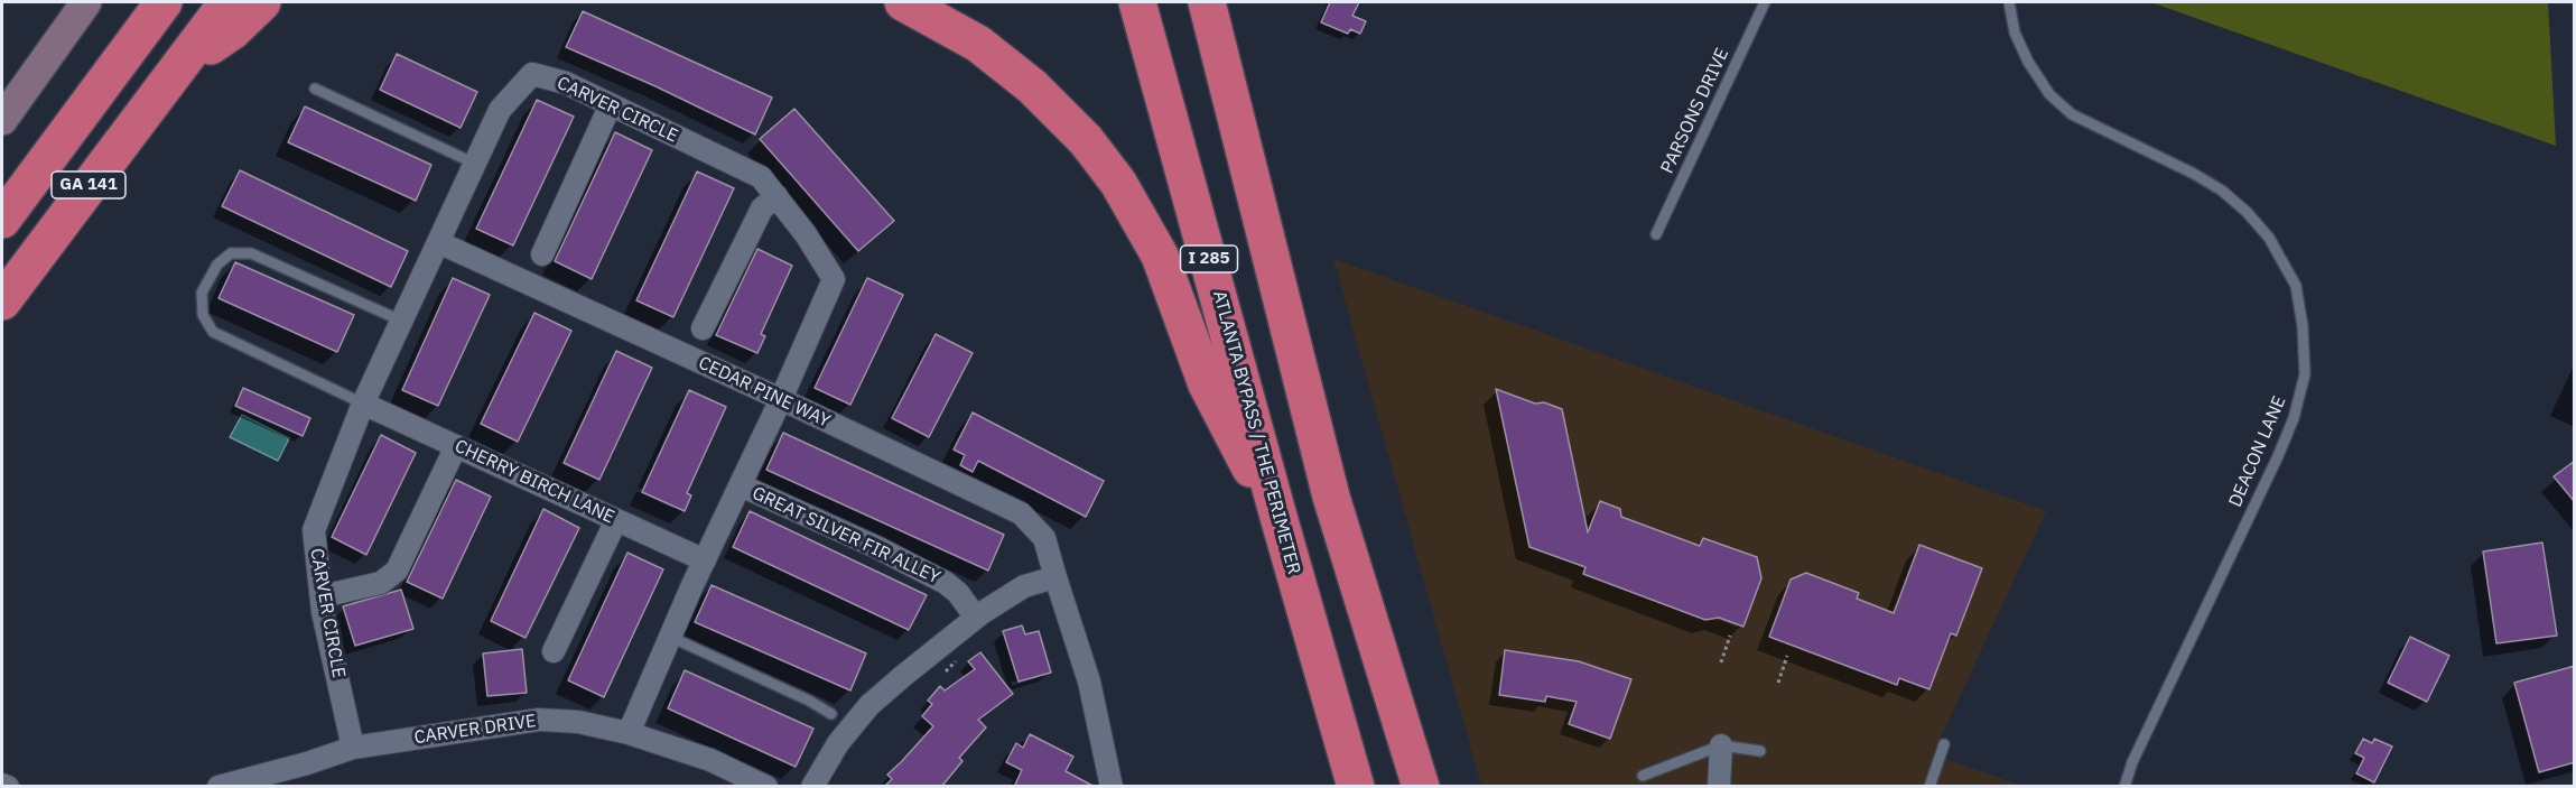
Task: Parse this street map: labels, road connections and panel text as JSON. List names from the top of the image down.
{
  "streets": {
    "highway": ["GA 141", "I 285", "ATLANTA BYPASS / THE PERIMETER"],
    "street": [
      "CARVER CIRCLE",
      "CEDAR PINE WAY",
      "CHERRY BIRCH LANE",
      "GREAT SILVER FIR ALLEY",
      "CARVER DRIVE"
    ],
    "lane": ["PARSONS DRIVE", "DEACON LANE"]
  },
  "crossings": [
    ["CARVER CIRCLE", "CEDAR PINE WAY"],
    ["CARVER CIRCLE", "CHERRY BIRCH LANE"],
    ["CARVER CIRCLE", "GREAT SILVER FIR ALLEY"],
    ["CARVER CIRCLE", "CARVER DRIVE"]
  ]
}
